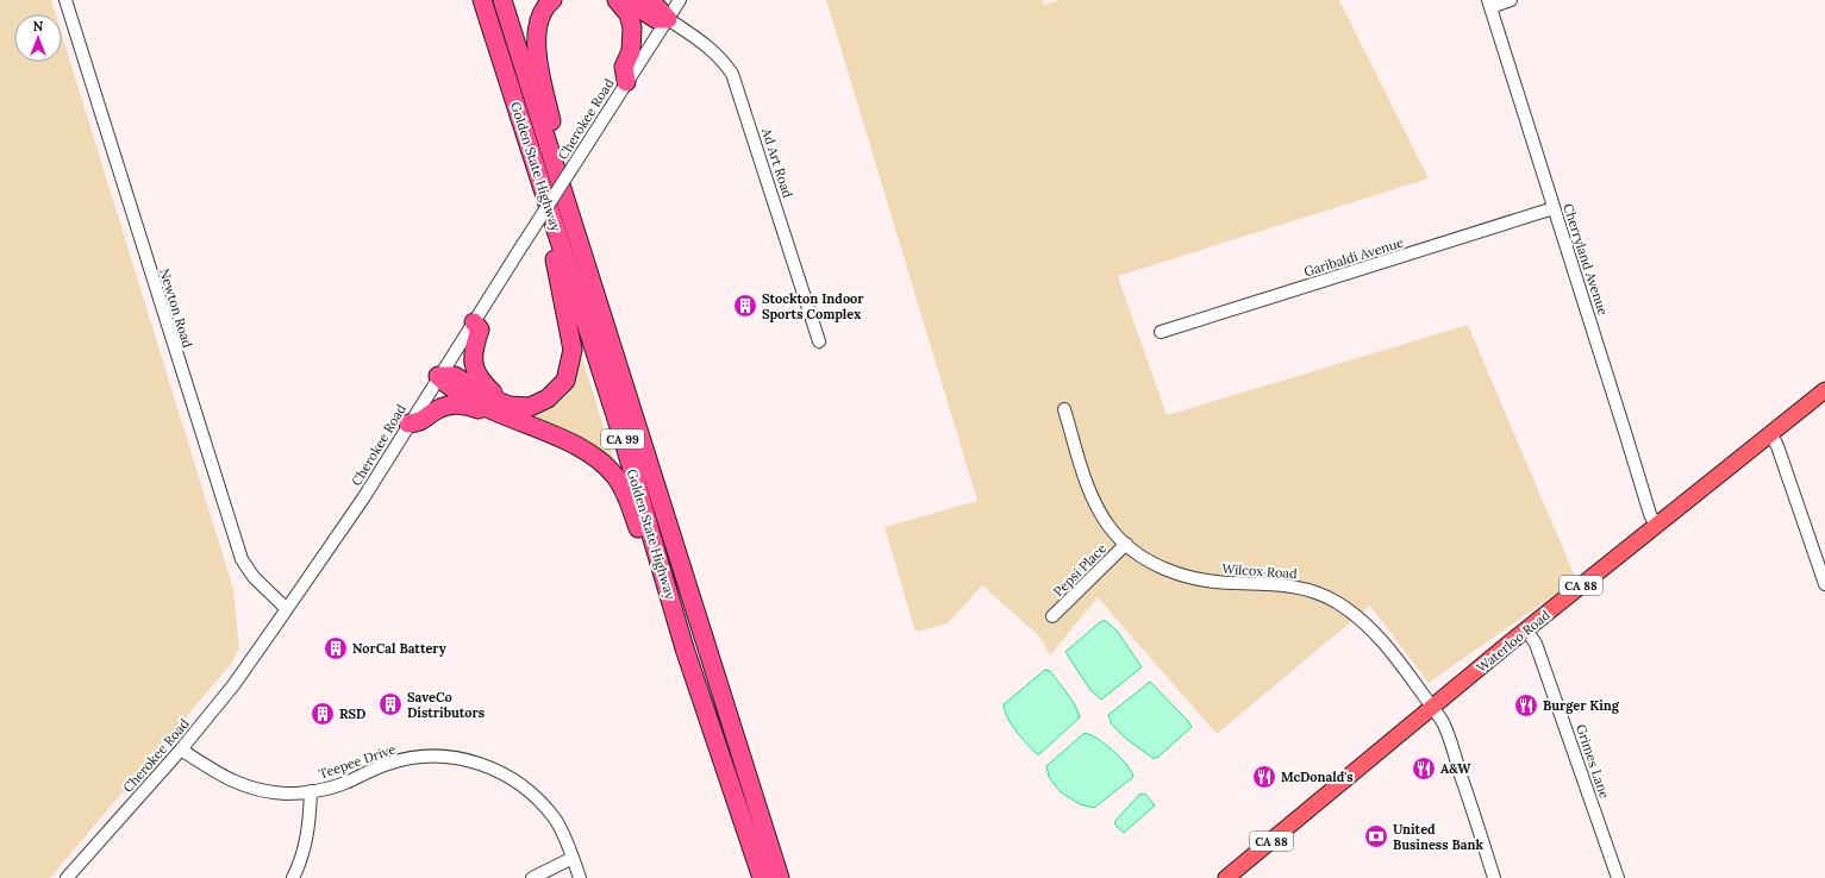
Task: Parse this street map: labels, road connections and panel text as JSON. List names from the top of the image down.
{
  "streets": {
    "highway": ["Golden State Highway", "CA 99"],
    "main road": ["CA 88", "Waterloo Road"],
    "street": [
      "Cherokee Road",
      "Ad Art Road",
      "Garibaldi Avenue",
      "Cherryland Avenue",
      "Newton Road",
      "Pepsi Place",
      "Wilcox Road",
      "Teepee Drive",
      "Grimes Lane"
    ]
  },
  "crossings": [
    ["Cherokee Road", "Ad Art Road"],
    ["Cherokee Road", "Newton Road"],
    ["Cherokee Road", "Teepee Drive"],
    ["Garibaldi Avenue", "Cherryland Avenue"],
    ["Cherryland Avenue", "Waterloo Road"],
    ["Pepsi Place", "Wilcox Road"],
    ["Wilcox Road", "Waterloo Road"],
    ["Waterloo Road", "Grimes Lane"]
  ],
  "places": {
    "building": [
      "Stockton Indoor Sports Complex",
      "NorCal Battery",
      "SaveCo Distributors",
      "RSD"
    ],
    "restaurant": ["Burger King", "A&W", "McDonald's"],
    "bank": ["United Business Bank"]
  },
  "north": "top"
}
